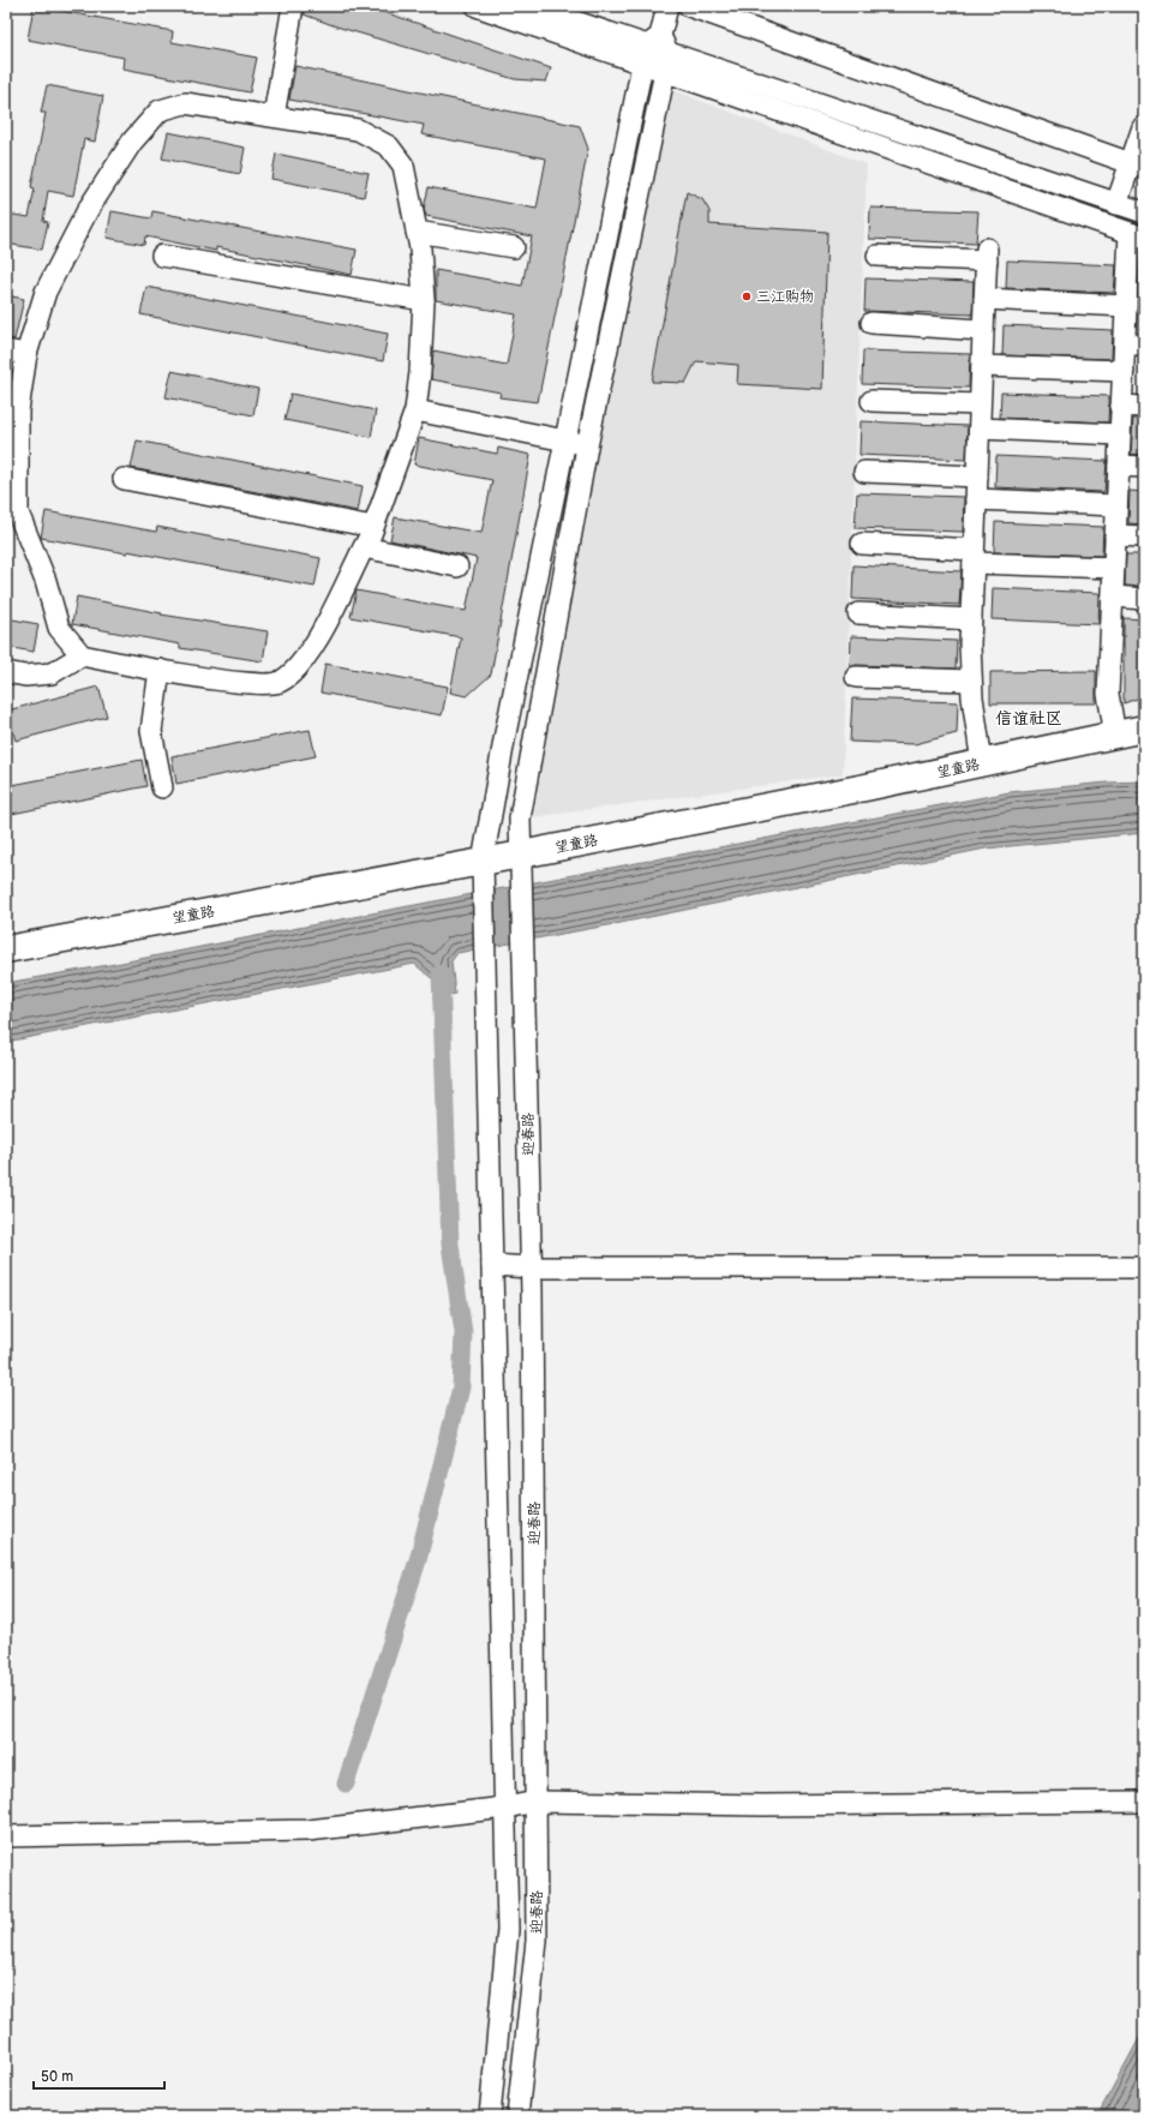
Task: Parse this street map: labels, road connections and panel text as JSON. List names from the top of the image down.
{
  "streets": {
    "main road": ["望童路"],
    "street": ["迎春路"]
  },
  "crossings": [
    ["望童路", "迎春路"]
  ],
  "districts": ["信谊社区"],
  "places": ["三江购物"],
  "scale_bar": "50 m"
}
